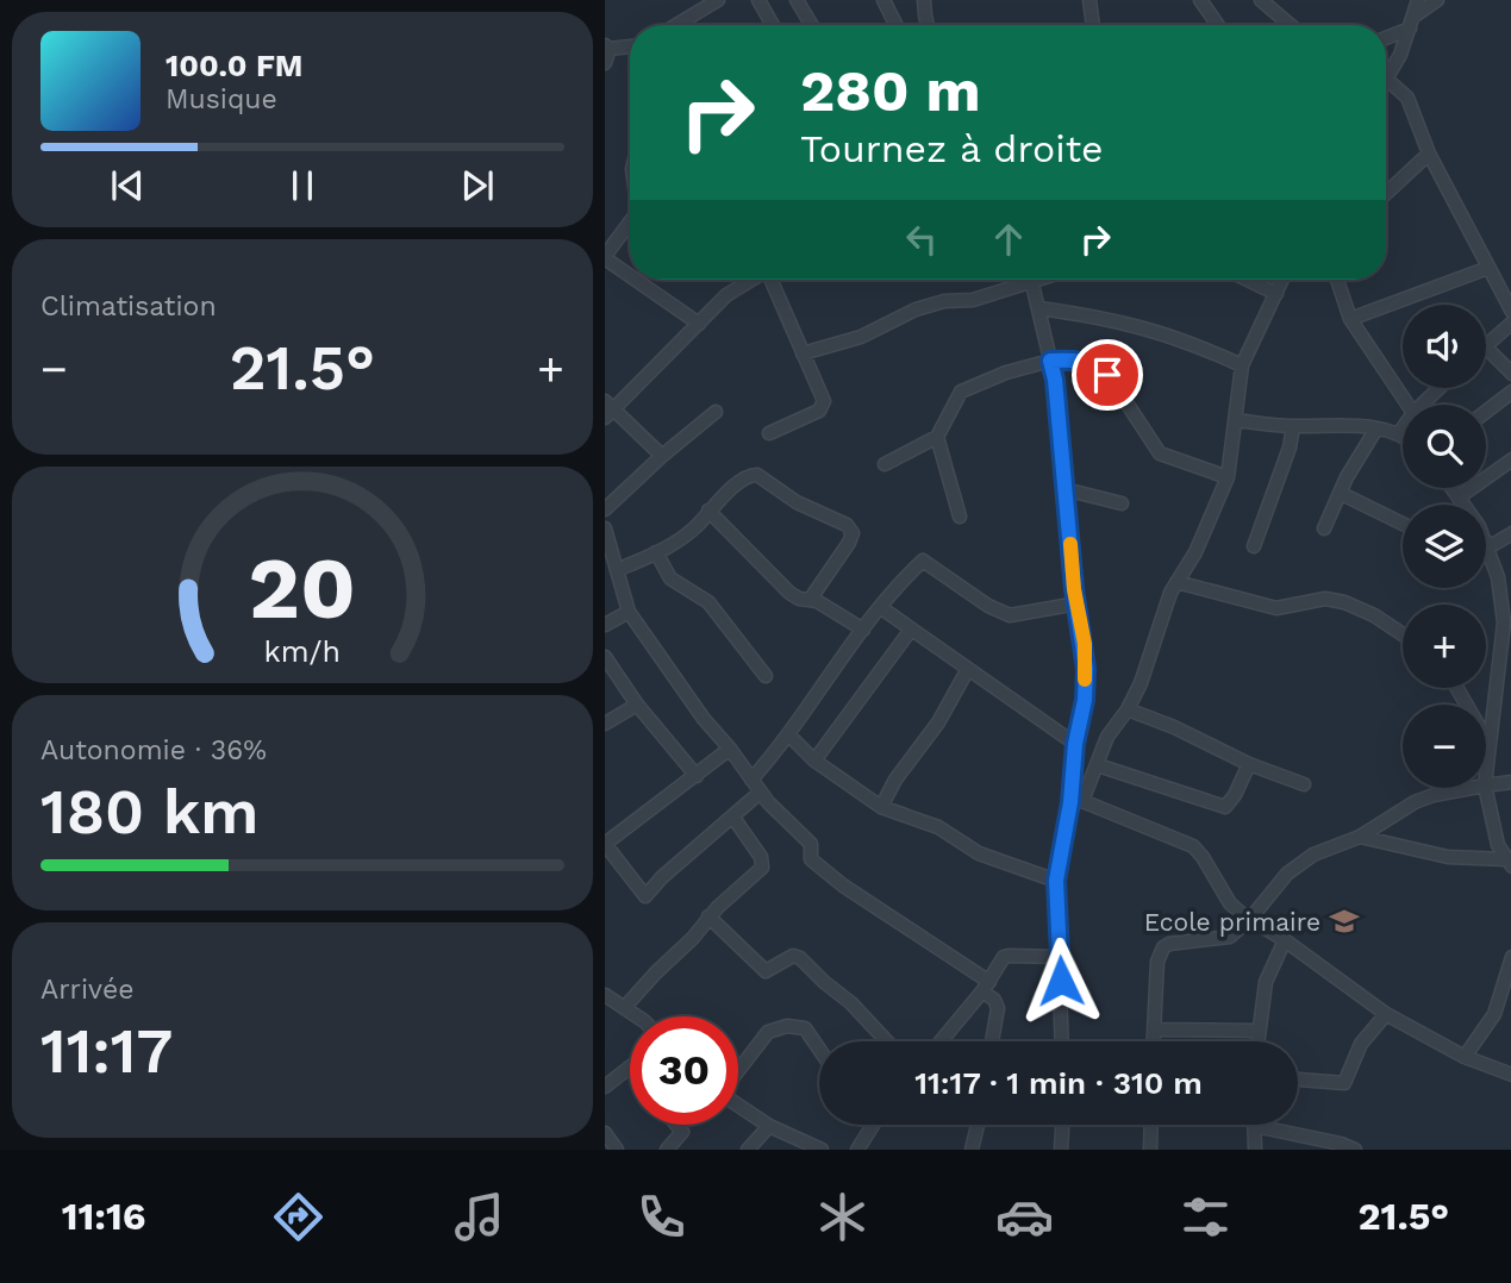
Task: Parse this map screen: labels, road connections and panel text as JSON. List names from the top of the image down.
{
  "places": {
    "school or university": ["Ecole primaire"]
  },
  "page": {
    "turn": ["280 m", "Tournez à droite"],
    "song": ["100.0 FM", "Musique"],
    "tile": [
      "Climatisation",
      ["Autonomie · 36%", "180 km"],
      ["Arrivée", "11:17"]
    ],
    "map_buttons": ["+", "−"],
    "heat": ["−", "21.5°", "+"],
    "limit": "30",
    "trip": "11:17 · 1 min · 310 m",
    "tabs": ["11:16", "21.5°"],
    "gauge": ["20", "km/h"]
  }
}
